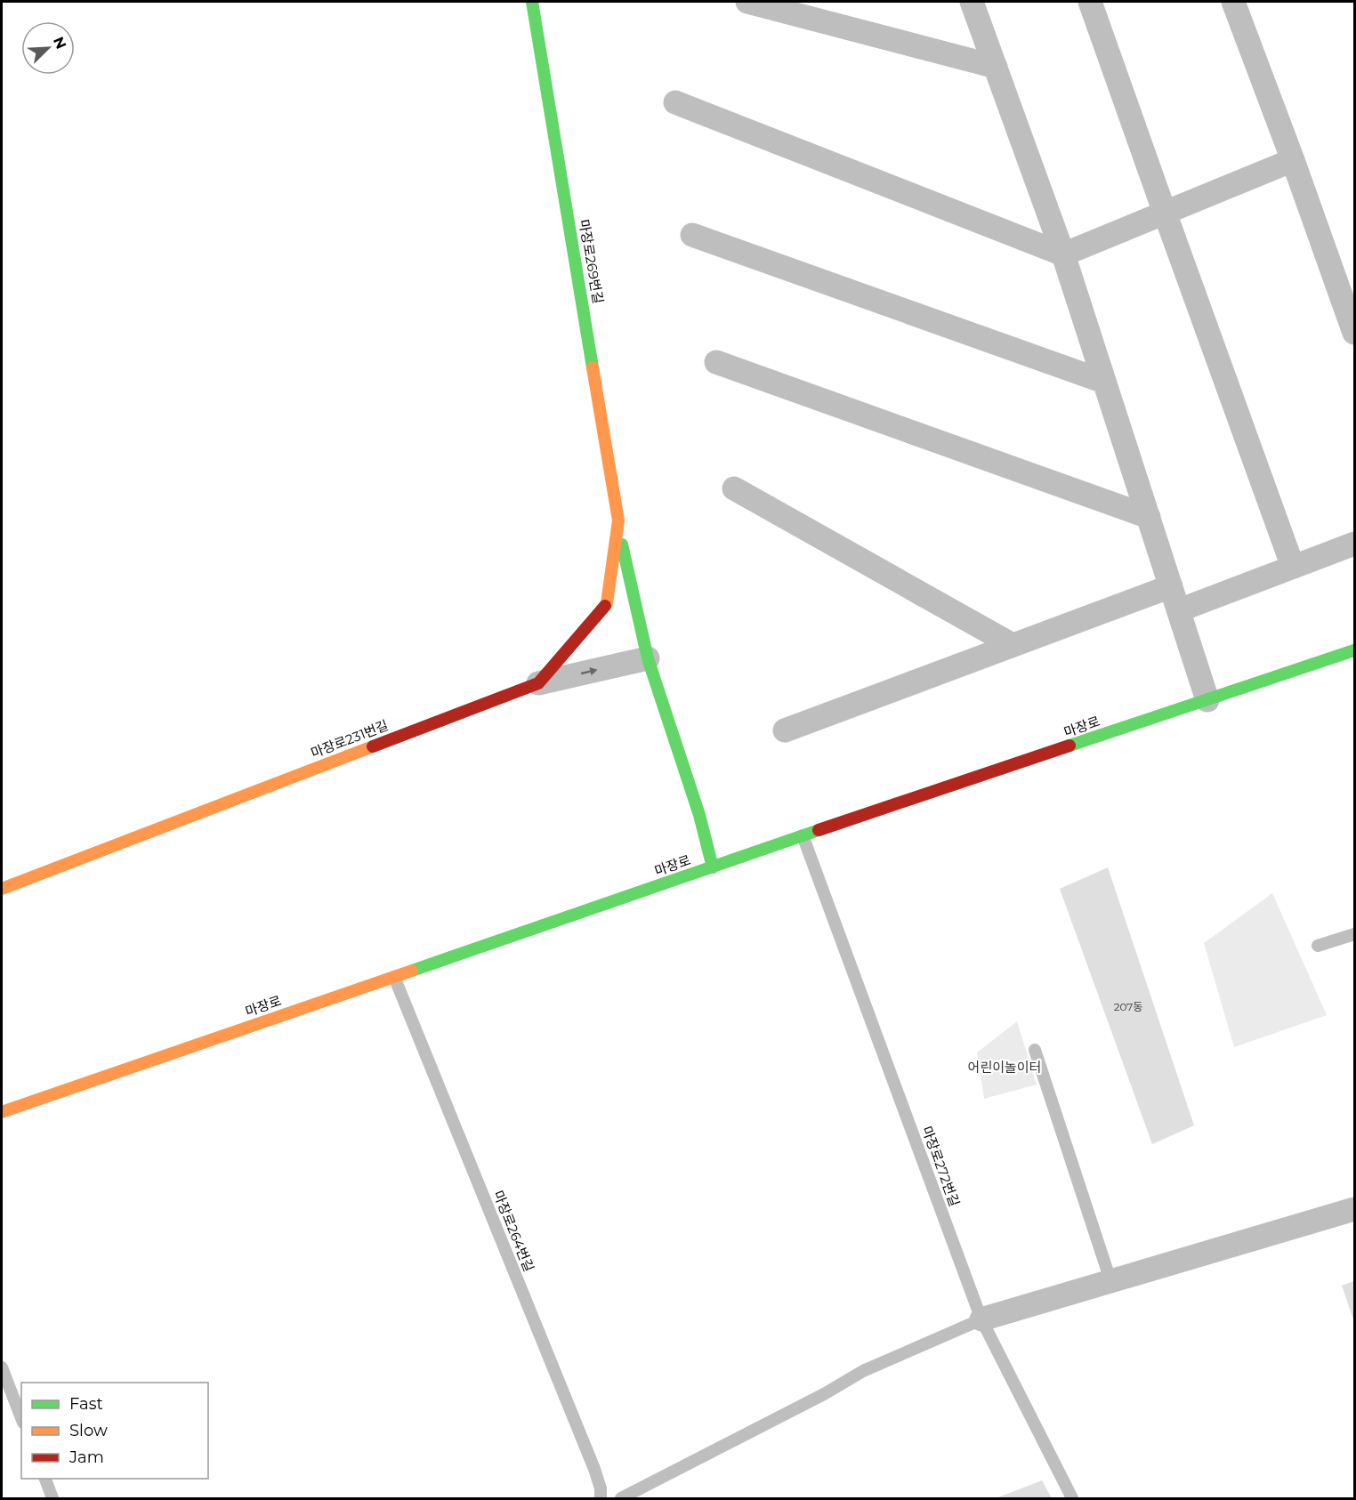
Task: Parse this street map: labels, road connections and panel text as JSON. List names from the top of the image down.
{
  "streets": {
    "main road": ["마장로269번길", "마장로", "마장로231번길"],
    "lane": ["마장로272번길", "마장로264번길"]
  },
  "crossings": [
    ["마장로269번길", "마장로231번길"],
    ["마장로", "마장로272번길"],
    ["마장로", "마장로264번길"]
  ],
  "parks": ["어린이놀이터"],
  "house_numbers": ["207동"],
  "legend": ["Fast", "Slow", "Jam"],
  "north": "top right"
}
